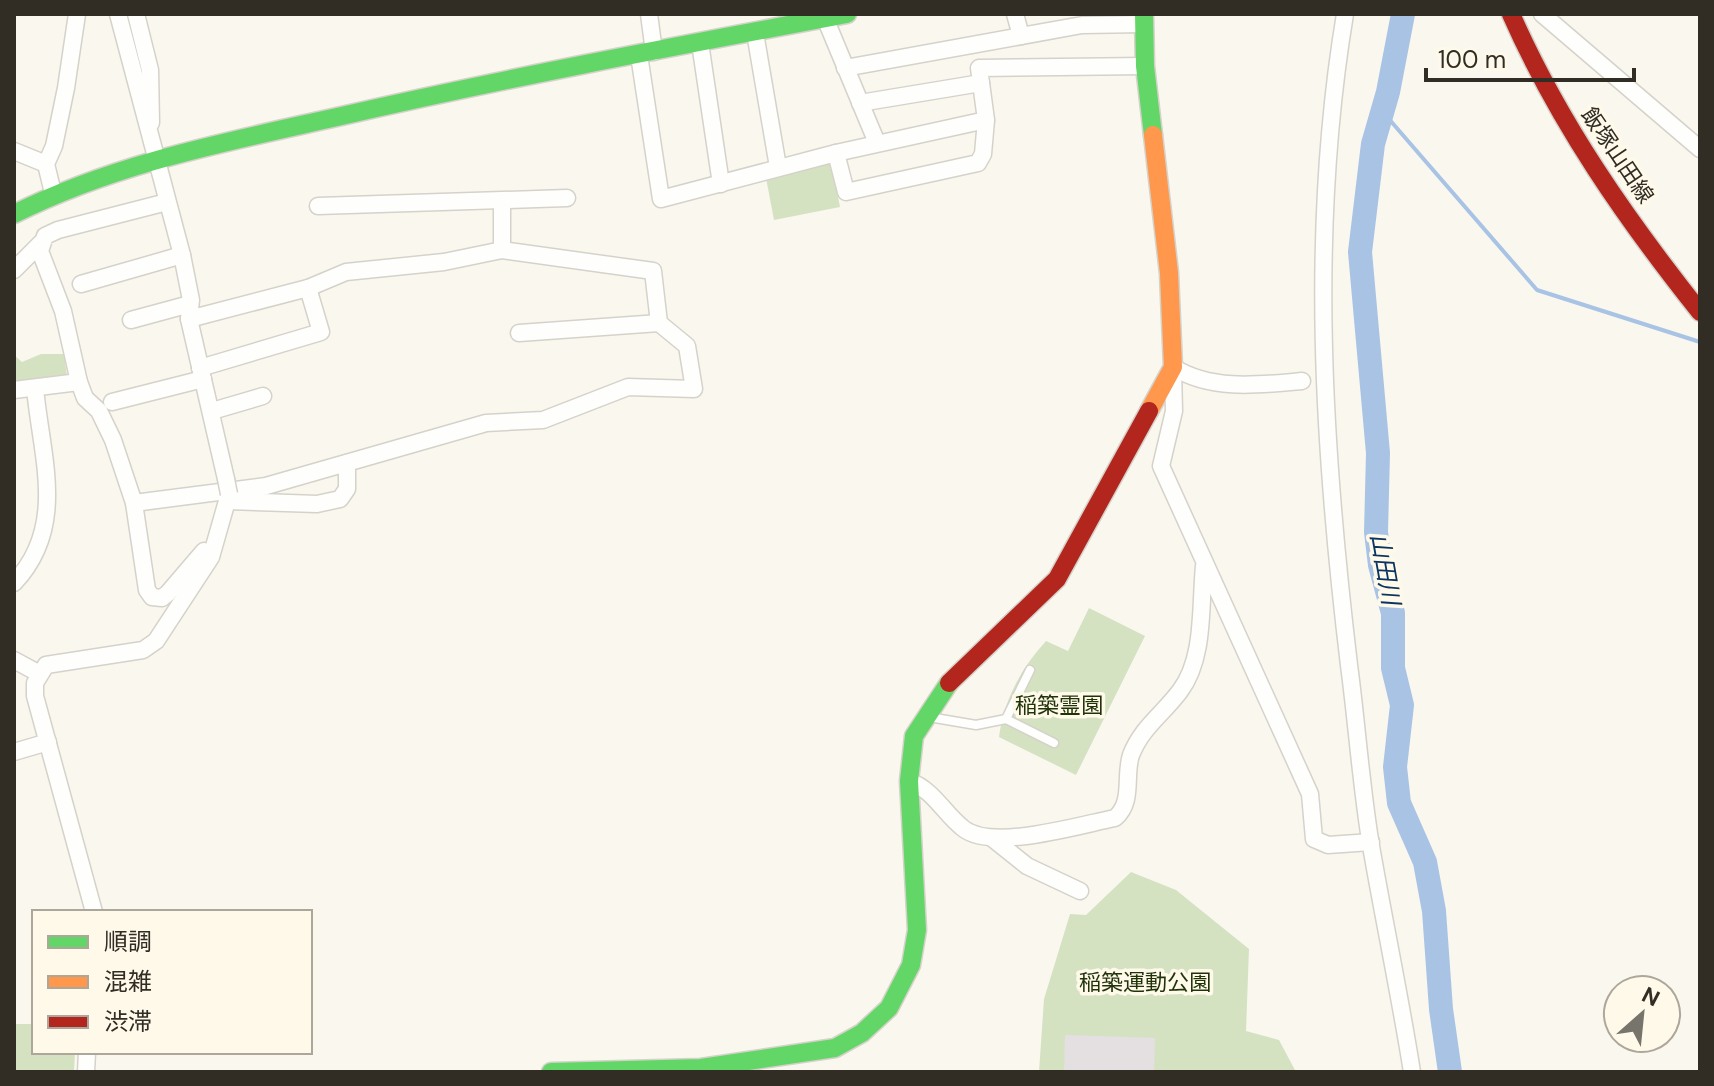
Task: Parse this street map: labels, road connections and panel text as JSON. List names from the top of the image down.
{
  "streets": {
    "street": ["飯塚山田線"]
  },
  "water": ["山田川"],
  "parks": ["稲築霊園", "稲築運動公園"],
  "legend": ["順調", "混雑", "渋滞"],
  "scale_bar": "100 m",
  "north": "top right"
}
